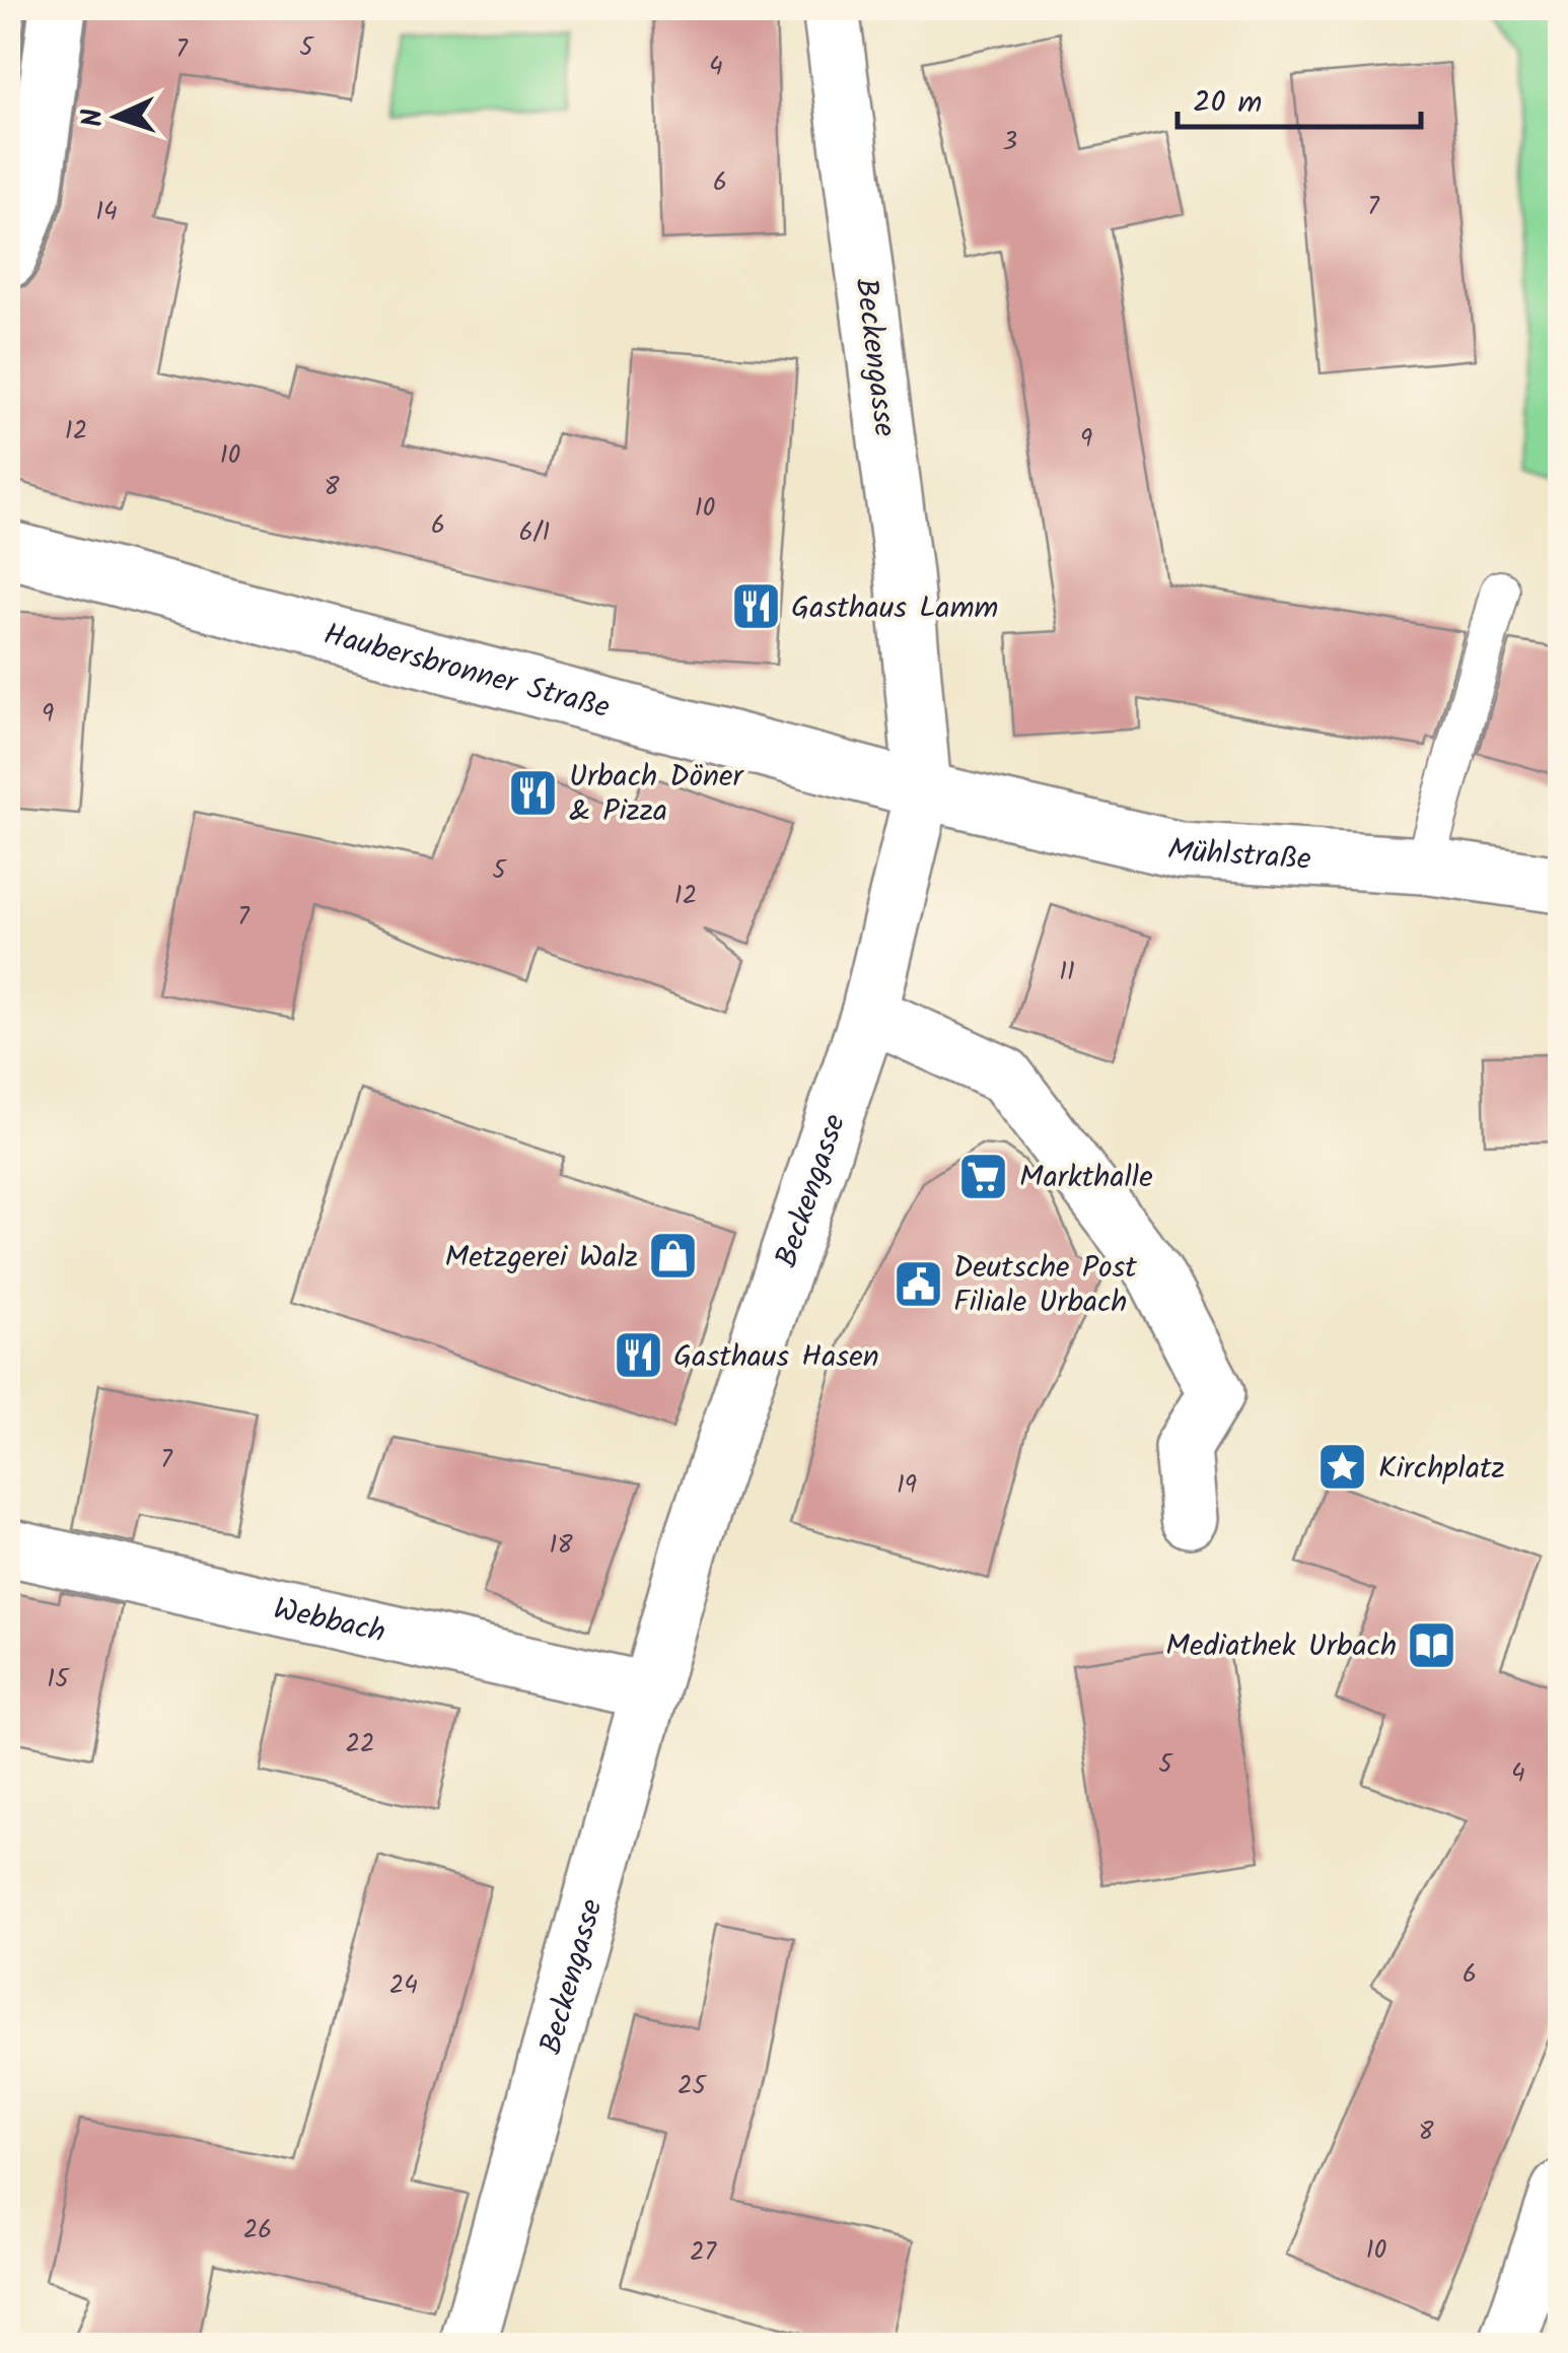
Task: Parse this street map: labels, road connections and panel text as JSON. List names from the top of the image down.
{
  "streets": {
    "street": [
      "Beckengasse",
      "Haubersbronner Straße",
      "Mühlstraße",
      "Webbach"
    ]
  },
  "crossings": [
    ["Beckengasse", "Haubersbronner Straße"],
    ["Beckengasse", "Mühlstraße"],
    ["Beckengasse", "Webbach"],
    ["Haubersbronner Straße", "Mühlstraße"]
  ],
  "places": {
    "restaurant": ["Gasthaus Lamm", "Urbach Döner & Pizza", "Gasthaus Hasen"],
    "supermarket": ["Markthalle"],
    "shop": ["Metzgerei Walz"],
    "public building": ["Deutsche Post Filiale Urbach"],
    "place": ["Kirchplatz"],
    "library": ["Mediathek Urbach"]
  },
  "house_numbers": [
    "5",
    "7",
    "4",
    "3",
    "6",
    "7",
    "14",
    "12",
    "9",
    "10",
    "8",
    "10",
    "6",
    "6/1",
    "9",
    "5",
    "12",
    "7",
    "11",
    "7",
    "19",
    "18",
    "15",
    "22",
    "5",
    "4",
    "6",
    "24",
    "25",
    "8",
    "26",
    "10",
    "27"
  ],
  "scale_bar": "20 m",
  "north": "left"
}
